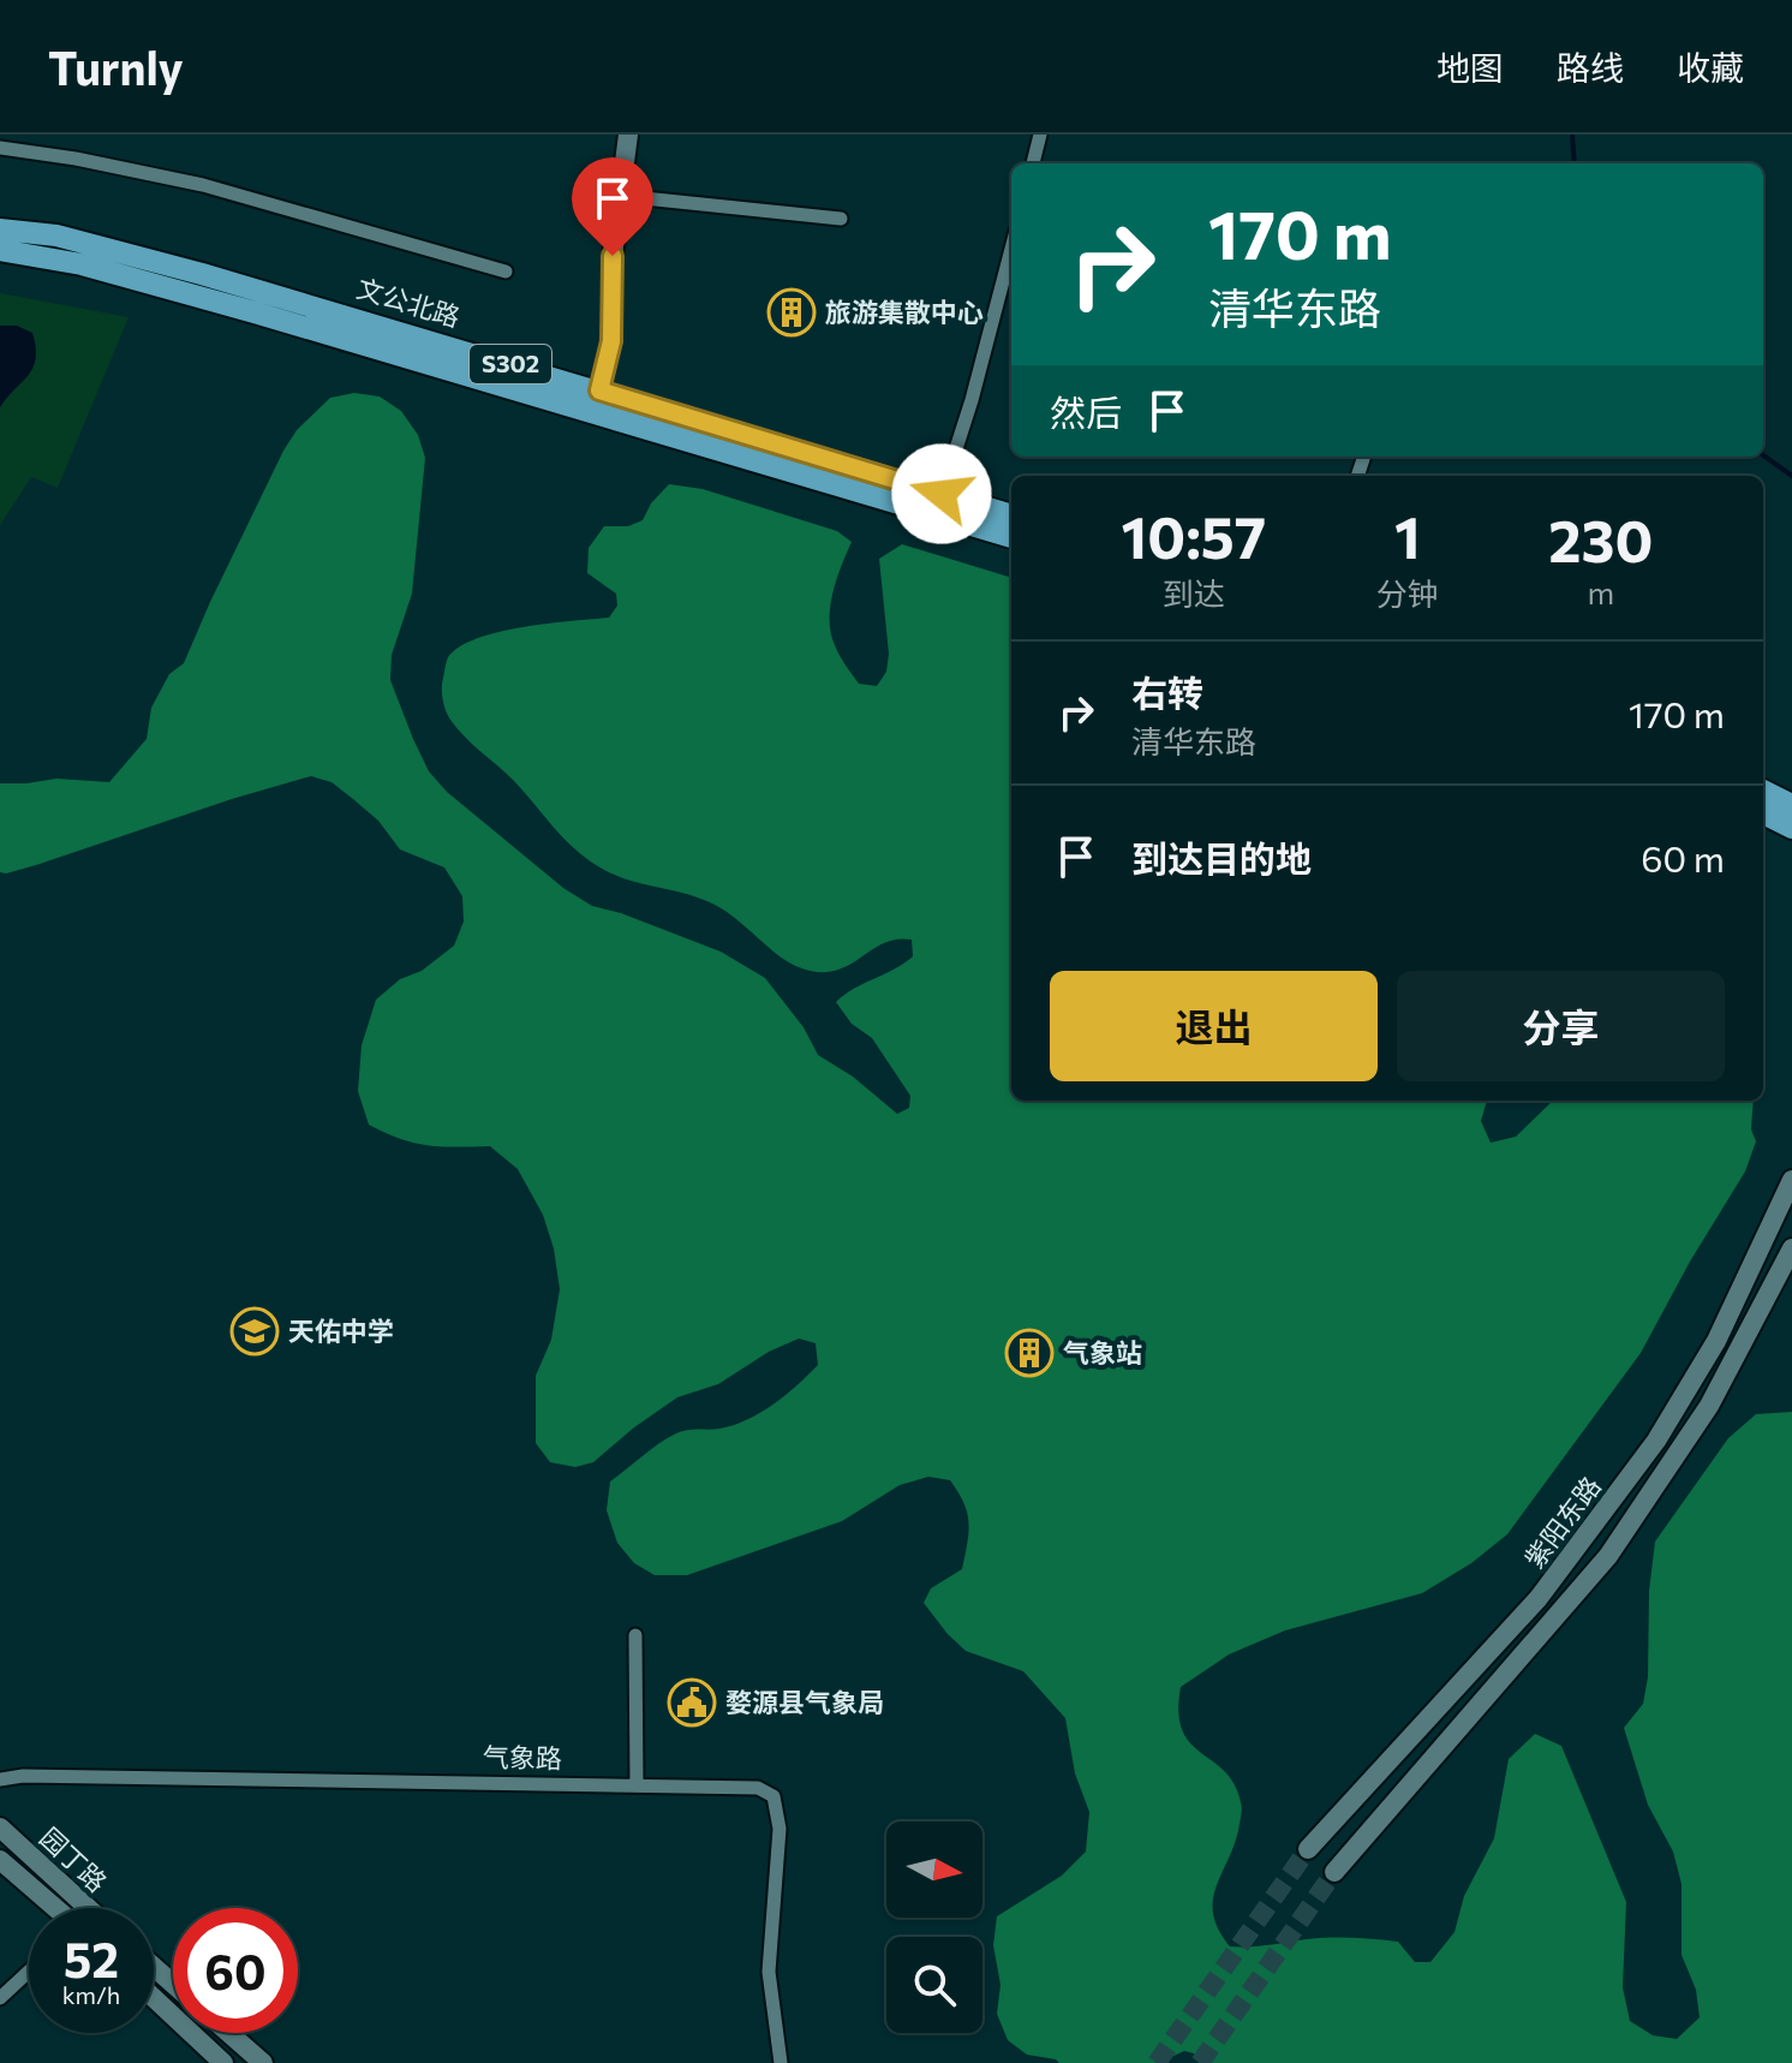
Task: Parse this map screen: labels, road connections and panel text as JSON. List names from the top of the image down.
{
  "streets": {
    "main road": [
      "文公北路",
      "S302",
      "紫阳东路",
      "园丁路"
    ],
    "street": ["气象路"]
  },
  "places": {
    "building": ["旅游集散中心", "气象站"],
    "school or university": ["天佑中学"],
    "public building": ["婺源县气象局"]
  },
  "north": "right",
  "page": {
    "header": "Turnly",
    "nav": ["地图", "路线", "收藏"],
    "turn": ["170 m", "清华东路"],
    "then": "然后",
    "eta": [
      "10:57",
      "到达",
      "1",
      "分钟",
      "230",
      "m"
    ],
    "list": [
      {
        "name": "右转",
        "note": "清华东路",
        "value": "170 m"
      },
      {
        "name": "到达目的地",
        "value": "60 m"
      }
    ],
    "buttons": ["退出", "分享"],
    "speed": "52 km/h",
    "limit": "60"
  }
}
